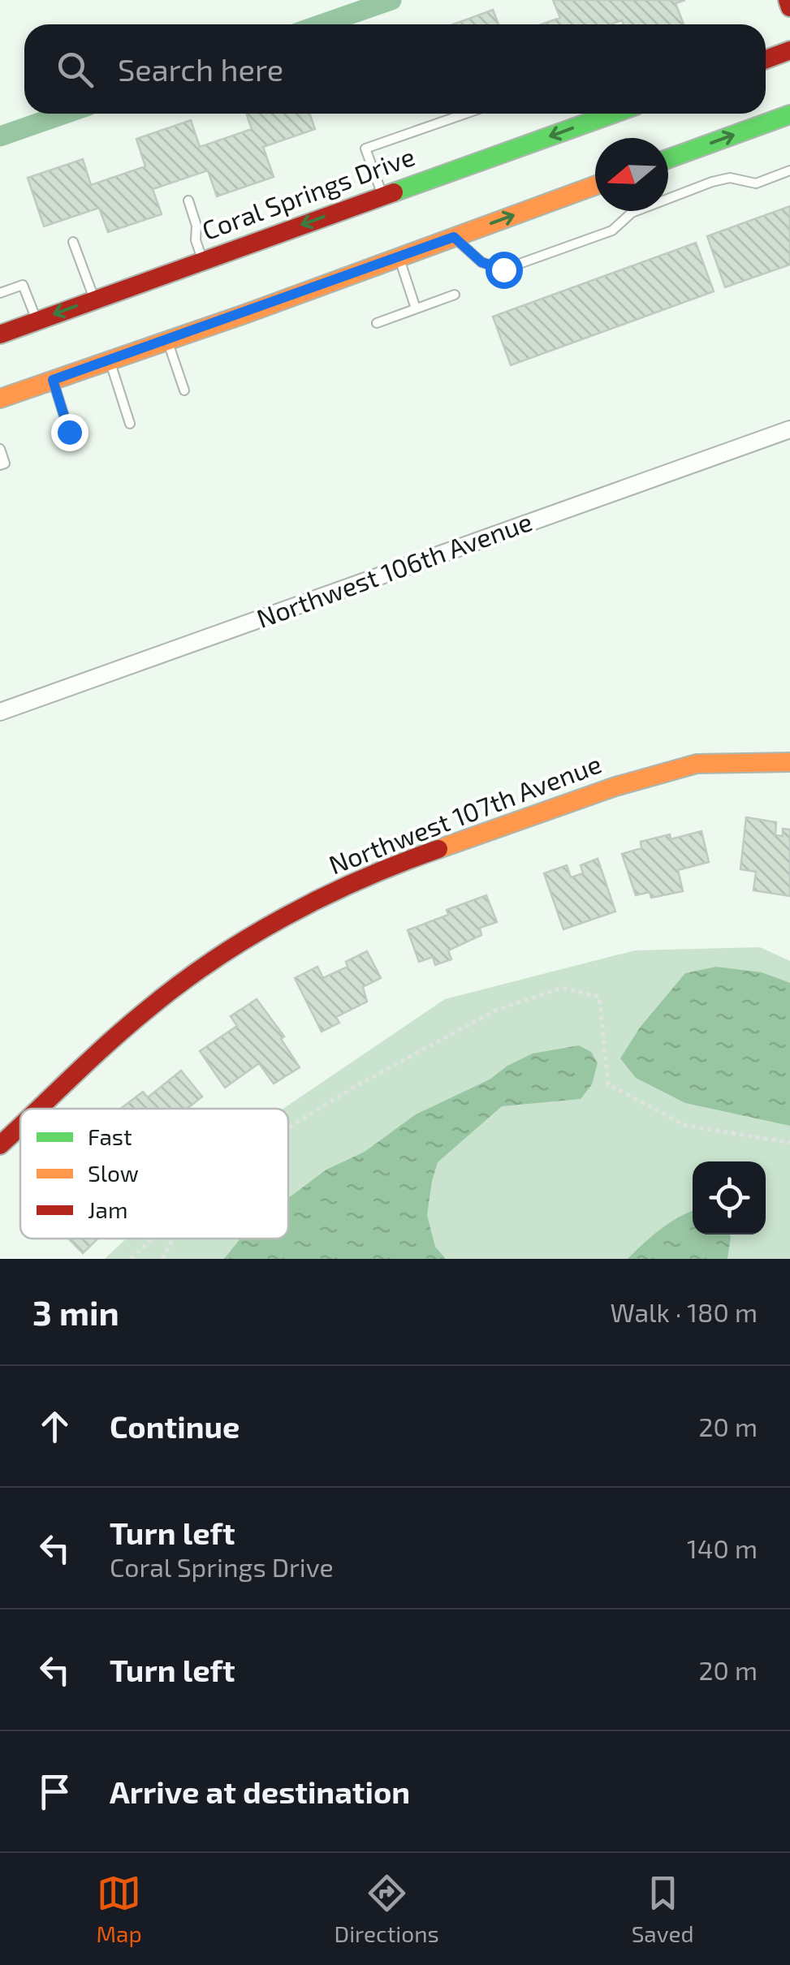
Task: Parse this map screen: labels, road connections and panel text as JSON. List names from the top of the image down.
{
  "streets": {
    "main road": ["Coral Springs Drive", "Northwest 107th Avenue"],
    "street": ["Northwest 106th Avenue"]
  },
  "legend": ["Fast", "Slow", "Jam"],
  "north": "left",
  "page": {
    "search": "Search here",
    "heading": ["3 min", "Walk · 180 m"],
    "list": [
      ["Continue", "20 m"],
      ["Turn left", "Coral Springs Drive", "140 m"],
      ["Turn left", "20 m"],
      "Arrive at destination"
    ],
    "nav": ["Map", "Directions", "Saved"]
  }
}
